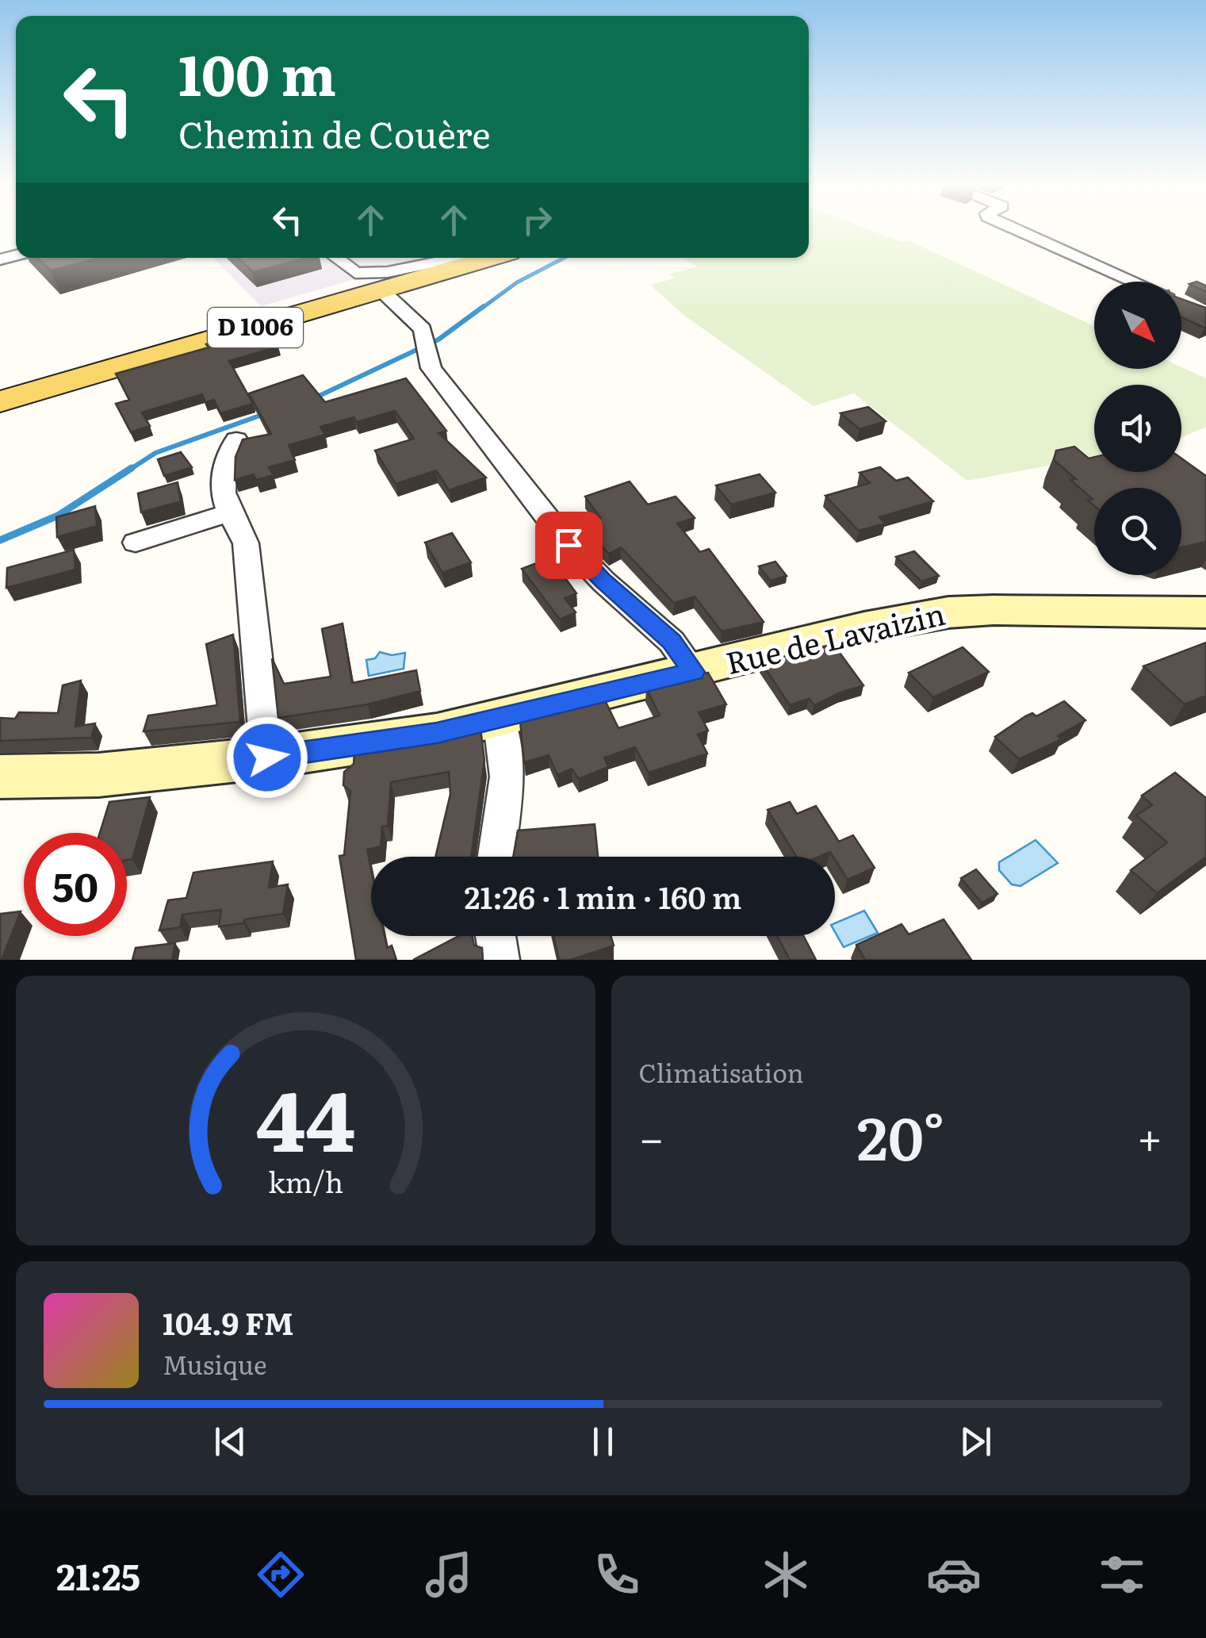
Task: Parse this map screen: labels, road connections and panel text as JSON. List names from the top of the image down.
{
  "streets": {
    "main road": ["D 1006", "Rue de Lavaizin"]
  },
  "north": "bottom right",
  "page": {
    "turn": ["100 m", "Chemin de Couère"],
    "limit": "50",
    "trip": "21:26 · 1 min · 160 m",
    "tile": "Climatisation",
    "heat": ["−", "20°", "+"],
    "song": ["104.9 FM", "Musique"],
    "tabs": "21:25",
    "gauge": ["44", "km/h"]
  }
}
